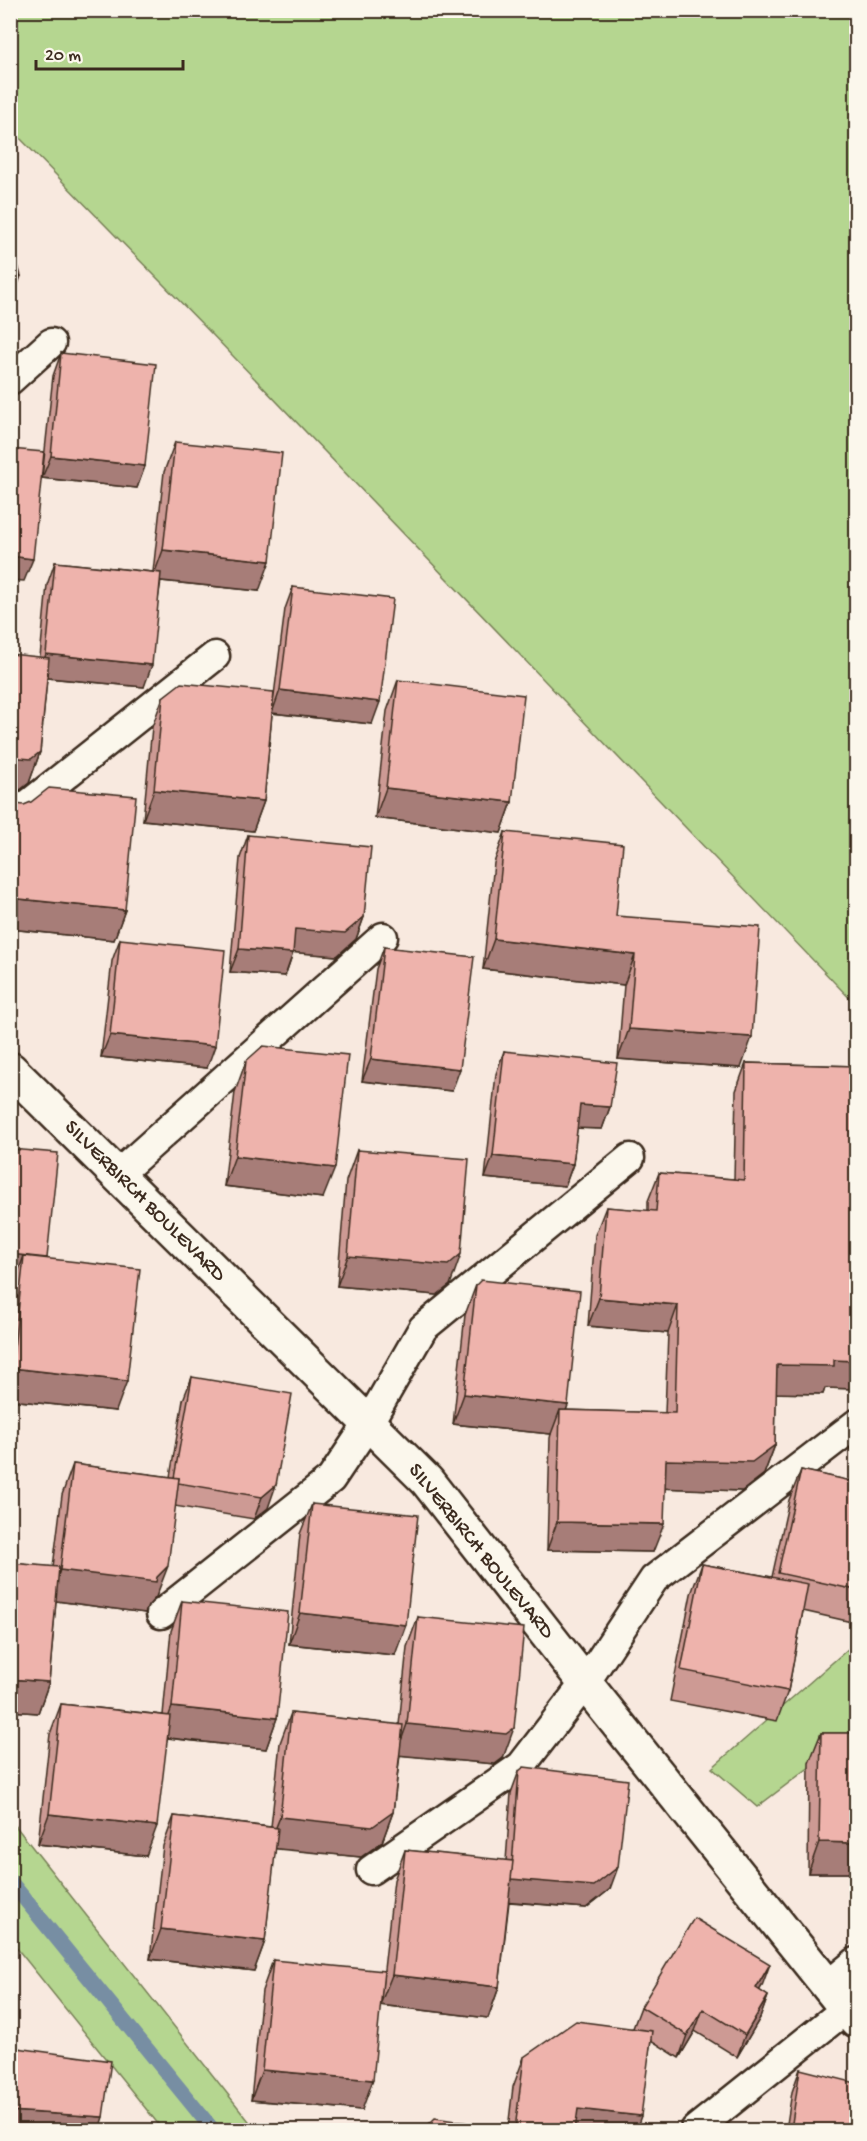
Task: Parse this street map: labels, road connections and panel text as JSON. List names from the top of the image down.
{
  "streets": {
    "street": ["SILVERBIRCH BOULEVARD"]
  },
  "scale_bar": "20 m"
}
